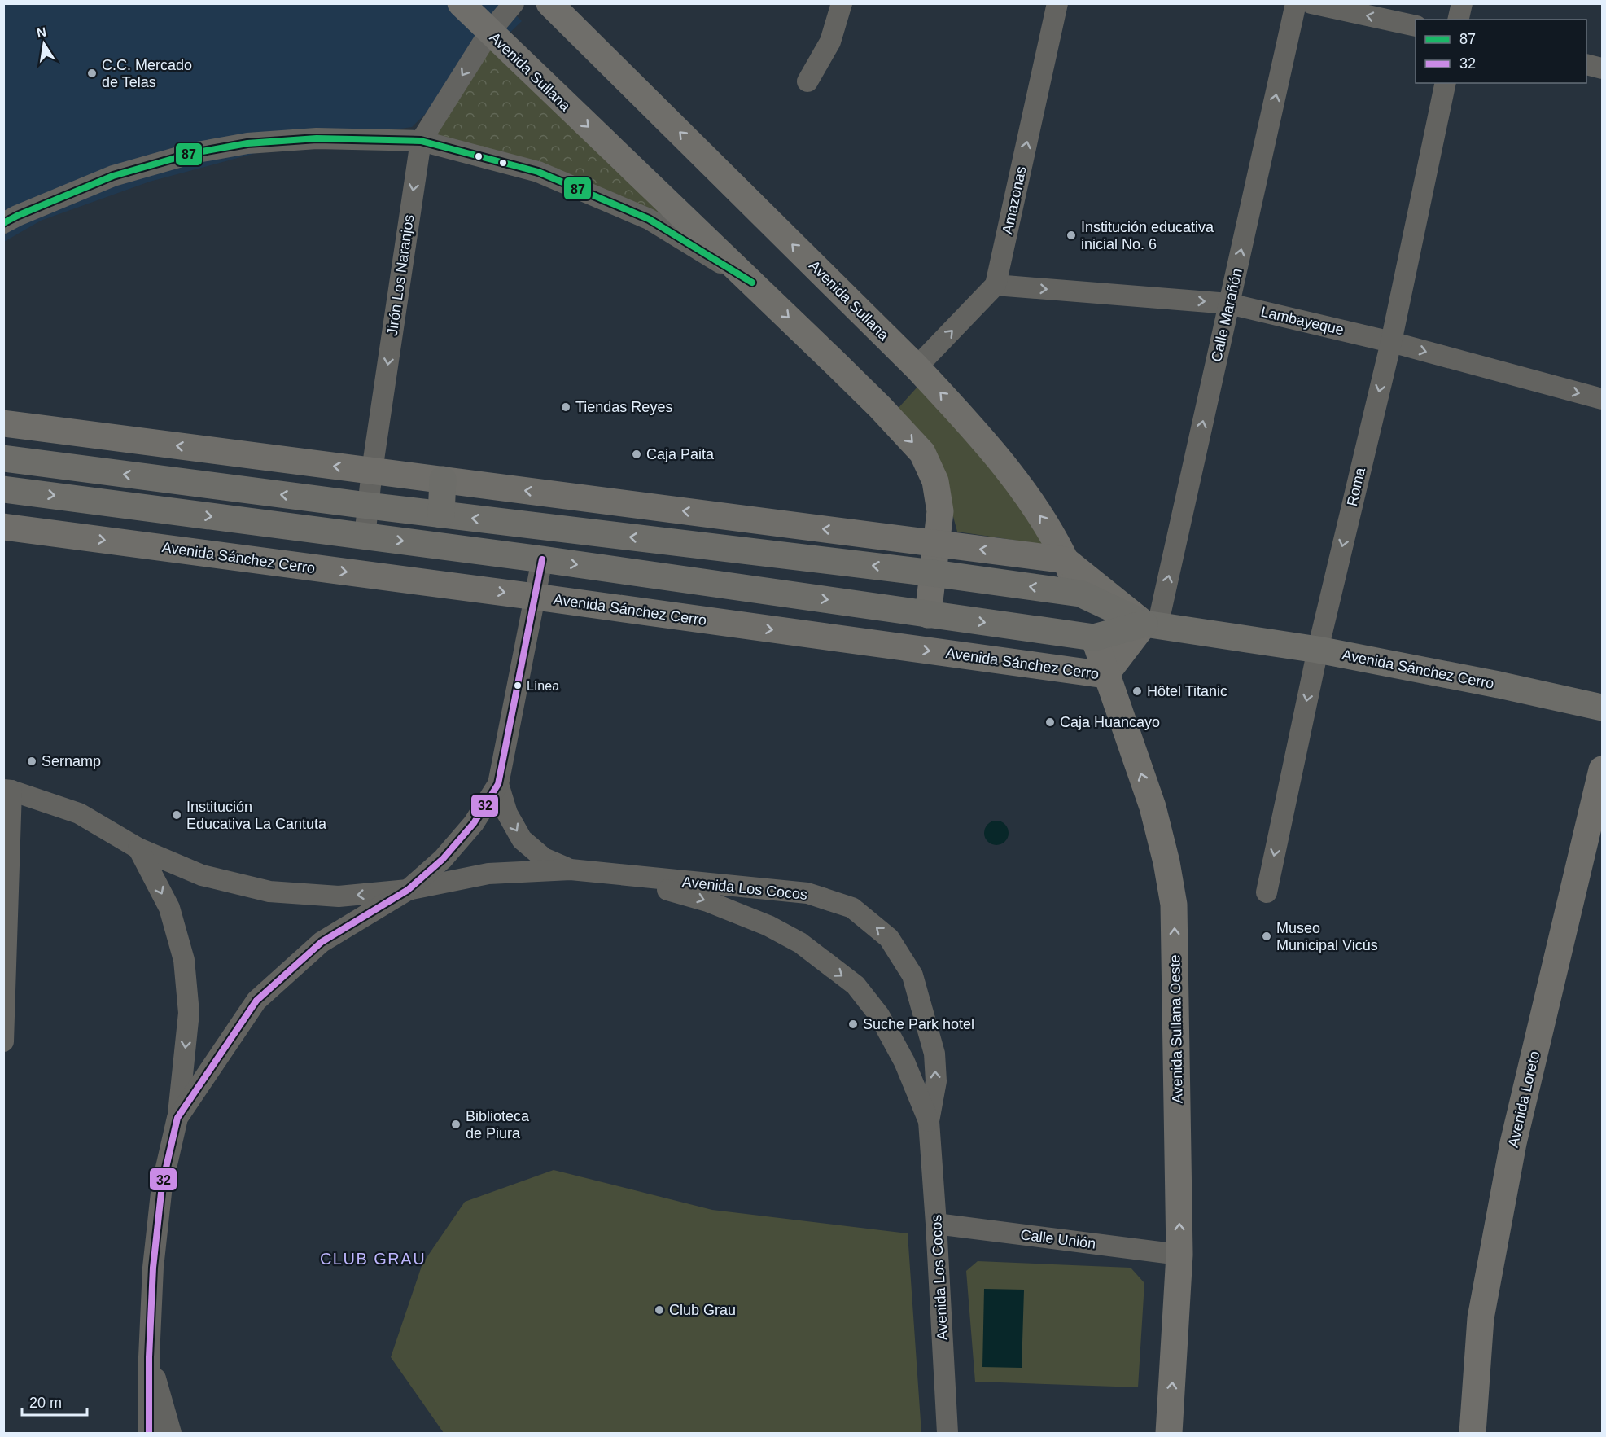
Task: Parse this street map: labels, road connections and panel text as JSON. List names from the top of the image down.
{
  "streets": {
    "main road": [
      "Avenida Sullana",
      "Avenida Sánchez Cerro",
      "Avenida Sullana Oeste",
      "Avenida Loreto"
    ],
    "street": [
      "Amazonas",
      "Jirón Los Naranjos",
      "Calle Marañón",
      "Lambayeque",
      "Roma",
      "Avenida Los Cocos",
      "Calle Unión"
    ]
  },
  "crossings": [
    ["Avenida Sullana", "Jirón Los Naranjos"],
    ["Avenida Sullana", "Avenida Sánchez Cerro"],
    ["Avenida Sullana", "Avenida Sullana Oeste"],
    ["Amazonas", "Lambayeque"],
    ["Jirón Los Naranjos", "Avenida Sánchez Cerro"],
    ["Calle Marañón", "Lambayeque"],
    ["Calle Marañón", "Avenida Sánchez Cerro"],
    ["Lambayeque", "Roma"],
    ["Roma", "Avenida Sánchez Cerro"],
    ["Avenida Sánchez Cerro", "Avenida Los Cocos"],
    ["Avenida Sánchez Cerro", "Avenida Sullana Oeste"],
    ["Avenida Los Cocos", "Calle Unión"],
    ["Avenida Sullana Oeste", "Calle Unión"]
  ],
  "one_way": [
    "Amazonas",
    "Jirón Los Naranjos",
    "Calle Marañón",
    "Lambayeque",
    "Roma",
    "Avenida Sullana Oeste"
  ],
  "districts": ["CLUB GRAU"],
  "places": [
    "C.C. Mercado de Telas",
    "Institución educativa inicial No. 6",
    "Tiendas Reyes",
    "Caja Paita",
    "Línea",
    "Hôtel Titanic",
    "Caja Huancayo",
    "Sernamp",
    "Institución Educativa La Cantuta",
    "Museo Municipal Vicús",
    "Suche Park hotel",
    "Biblioteca de Piura",
    "Club Grau"
  ],
  "lines": ["transit line 87", "transit line 32"],
  "legend": ["87", "32"],
  "scale_bar": "20 m",
  "north": "top"
}
